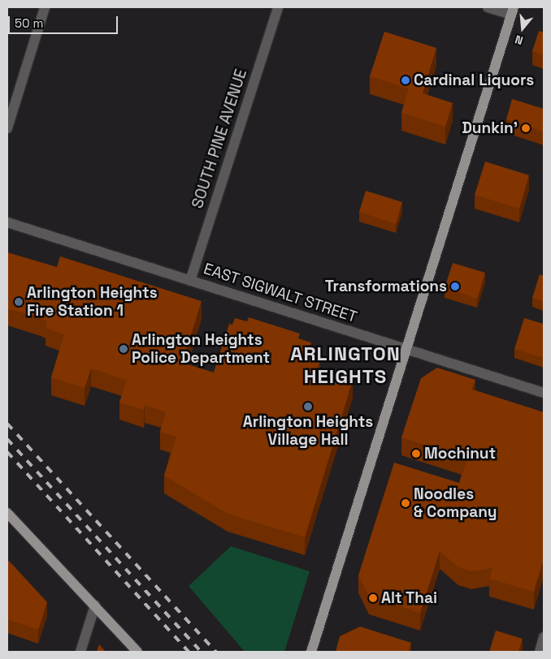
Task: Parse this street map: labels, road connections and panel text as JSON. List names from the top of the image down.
{
  "streets": {
    "street": ["SOUTH PINE AVENUE", "EAST SIGWALT STREET"]
  },
  "crossings": [
    ["SOUTH PINE AVENUE", "EAST SIGWALT STREET"]
  ],
  "districts": ["ARLINGTON HEIGHTS"],
  "places": [
    "Cardinal Liquors",
    "Dunkin'",
    "Transformations",
    "Arlington Heights Fire Station 1",
    "Arlington Heights Police Department",
    "Arlington Heights Village Hall",
    "Mochinut",
    "Noodles & Company",
    "Alt Thai"
  ],
  "scale_bar": "50 m",
  "north": "bottom"
}
